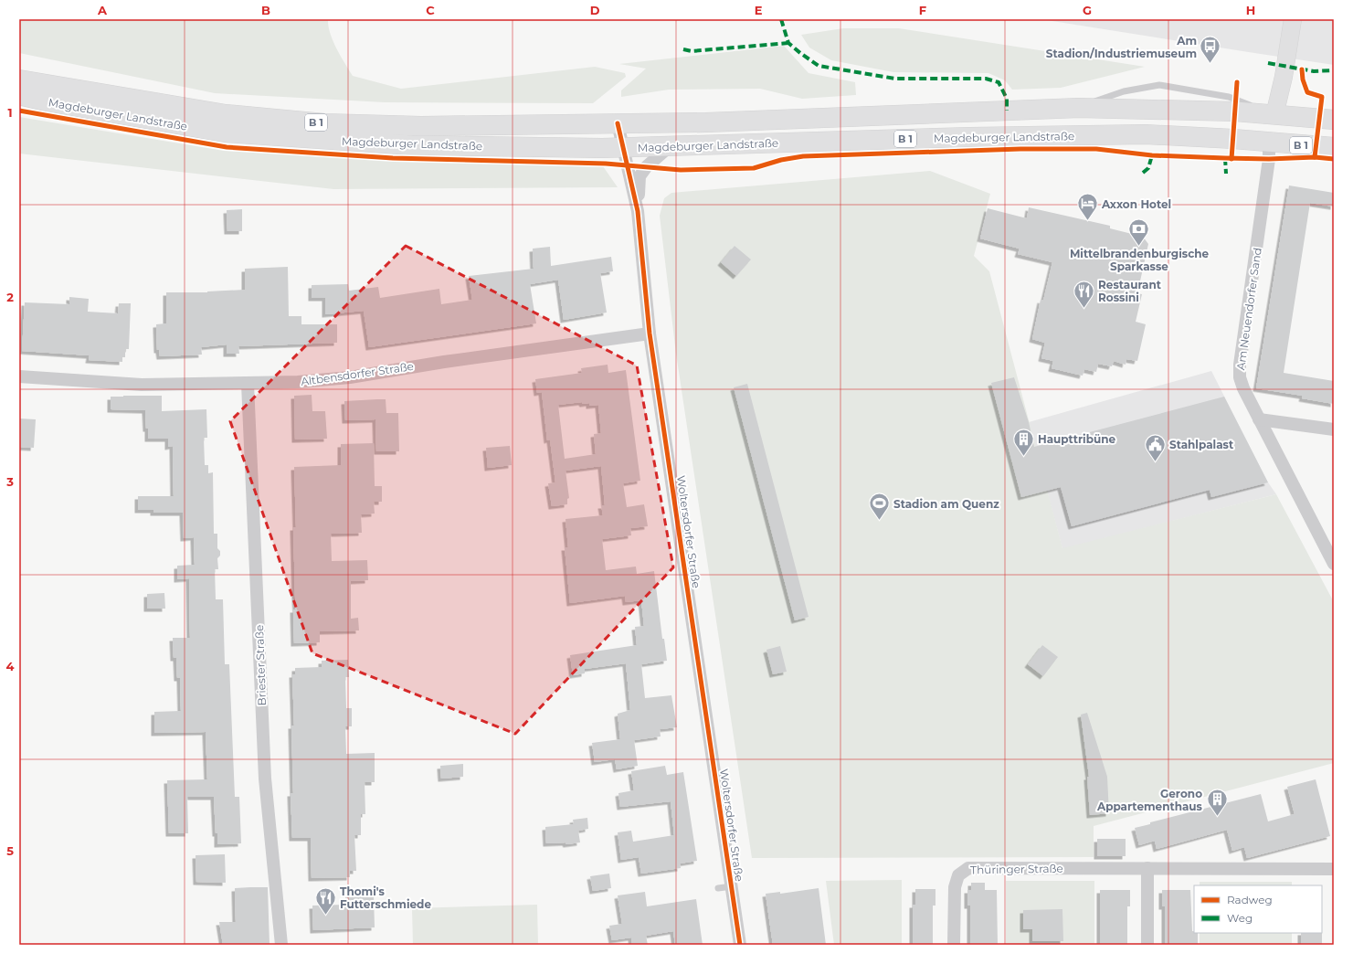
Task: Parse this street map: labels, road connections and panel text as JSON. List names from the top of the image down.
{
  "streets": {
    "main road": ["Magdeburger Landstraße", "B 1"],
    "street": [
      "Am Neuendorfer Sand",
      "Altbensdorfer Straße",
      "Woltersdorfer Straße",
      "Briester Straße",
      "Thüringer Straße"
    ]
  },
  "crossings": [
    ["Magdeburger Landstraße", "Am Neuendorfer Sand"],
    ["Magdeburger Landstraße", "Woltersdorfer Straße"],
    ["Altbensdorfer Straße", "Woltersdorfer Straße"],
    ["Altbensdorfer Straße", "Briester Straße"]
  ],
  "places": {
    "bus stop": ["Am Stadion/Industriemuseum"],
    "hotel": ["Axxon Hotel"],
    "bank": ["Mittelbrandenburgische Sparkasse"],
    "restaurant": ["Restaurant Rossini", "Thomi's Futterschmiede"],
    "building": ["Haupttribüne", "Gerono Appartementhaus"],
    "public building": ["Stahlpalast"],
    "sports": ["Stadion am Quenz"]
  },
  "legend": ["Radweg", "Weg"],
  "grid": {
    "columns": [
      "A",
      "B",
      "C",
      "D",
      "E",
      "F",
      "G",
      "H"
    ],
    "rows": [
      "1",
      "2",
      "3",
      "4",
      "5"
    ]
  }
}
